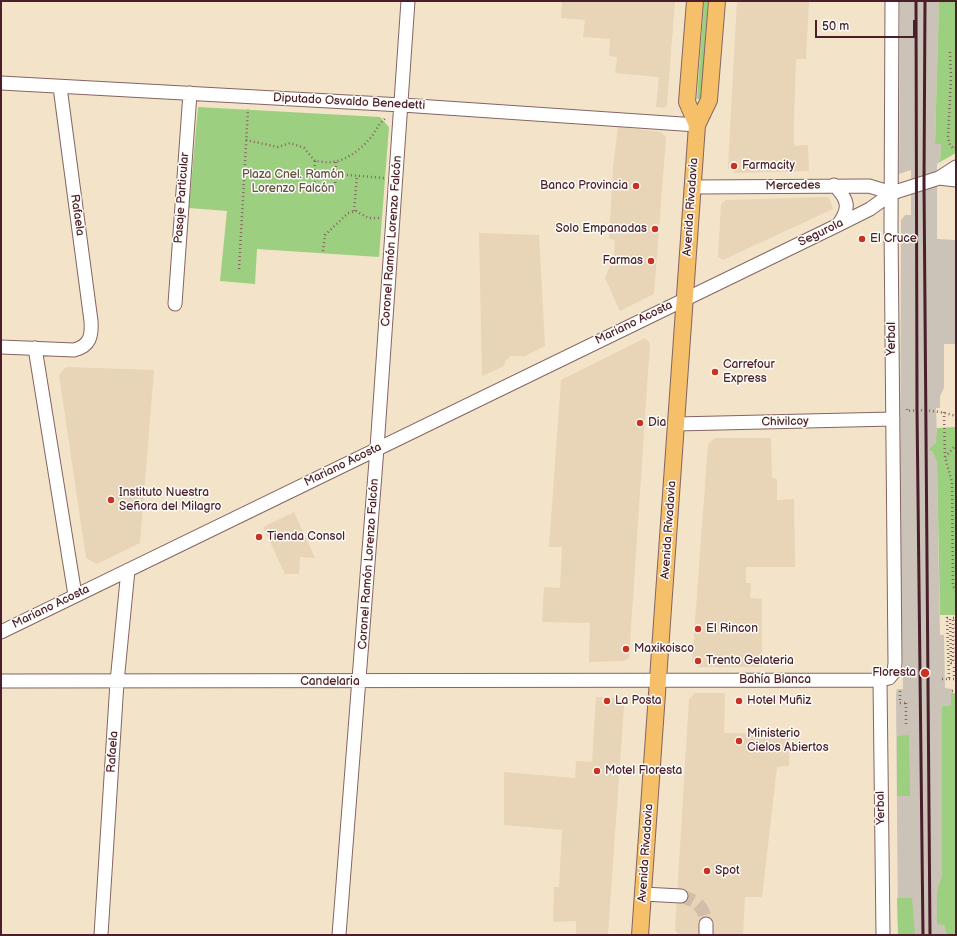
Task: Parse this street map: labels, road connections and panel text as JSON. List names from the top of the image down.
{
  "streets": {
    "main road": ["Avenida Rivadavia"],
    "street": [
      "Diputado Osvaldo Benedetti",
      "Mercedes",
      "Pasaje Particular",
      "Rafaela",
      "Segurola",
      "Coronel Ramón Lorenzo Falcón",
      "Mariano Acosta",
      "Yerbal",
      "Chivilcoy",
      "Bahía Blanca",
      "Candelaria"
    ]
  },
  "crossings": [
    ["Diputado Osvaldo Benedetti", "Pasaje Particular"],
    ["Diputado Osvaldo Benedetti", "Avenida Rivadavia"],
    ["Diputado Osvaldo Benedetti", "Rafaela"],
    ["Diputado Osvaldo Benedetti", "Coronel Ramón Lorenzo Falcón"],
    ["Mercedes", "Avenida Rivadavia"],
    ["Mercedes", "Segurola"],
    ["Mercedes", "Yerbal"],
    ["Avenida Rivadavia", "Segurola"],
    ["Avenida Rivadavia", "Mariano Acosta"],
    ["Avenida Rivadavia", "Chivilcoy"],
    ["Avenida Rivadavia", "Bahía Blanca"],
    ["Avenida Rivadavia", "Candelaria"],
    ["Rafaela", "Mariano Acosta"],
    ["Rafaela", "Candelaria"],
    ["Segurola", "Mariano Acosta"],
    ["Segurola", "Yerbal"],
    ["Coronel Ramón Lorenzo Falcón", "Mariano Acosta"],
    ["Coronel Ramón Lorenzo Falcón", "Candelaria"],
    ["Yerbal", "Chivilcoy"],
    ["Yerbal", "Bahía Blanca"],
    ["Bahía Blanca", "Candelaria"]
  ],
  "parks": ["Plaza Cnel. Ramón Lorenzo Falcón"],
  "places": [
    "Farmacity",
    "Banco Provincia",
    "Solo Empanadas",
    "El Cruce",
    "Farmas",
    "Carrefour Express",
    "Dia",
    "Instituto Nuestra Señora del Milagro",
    "Tienda Consol",
    "El Rincon",
    "Maxikoisco",
    "Trento Gelateria",
    "Floresta",
    "La Posta",
    "Hotel Muñiz",
    "Ministerio Cielos Abiertos",
    "Motel Floresta",
    "Spot"
  ],
  "scale_bar": "50 m"
}
